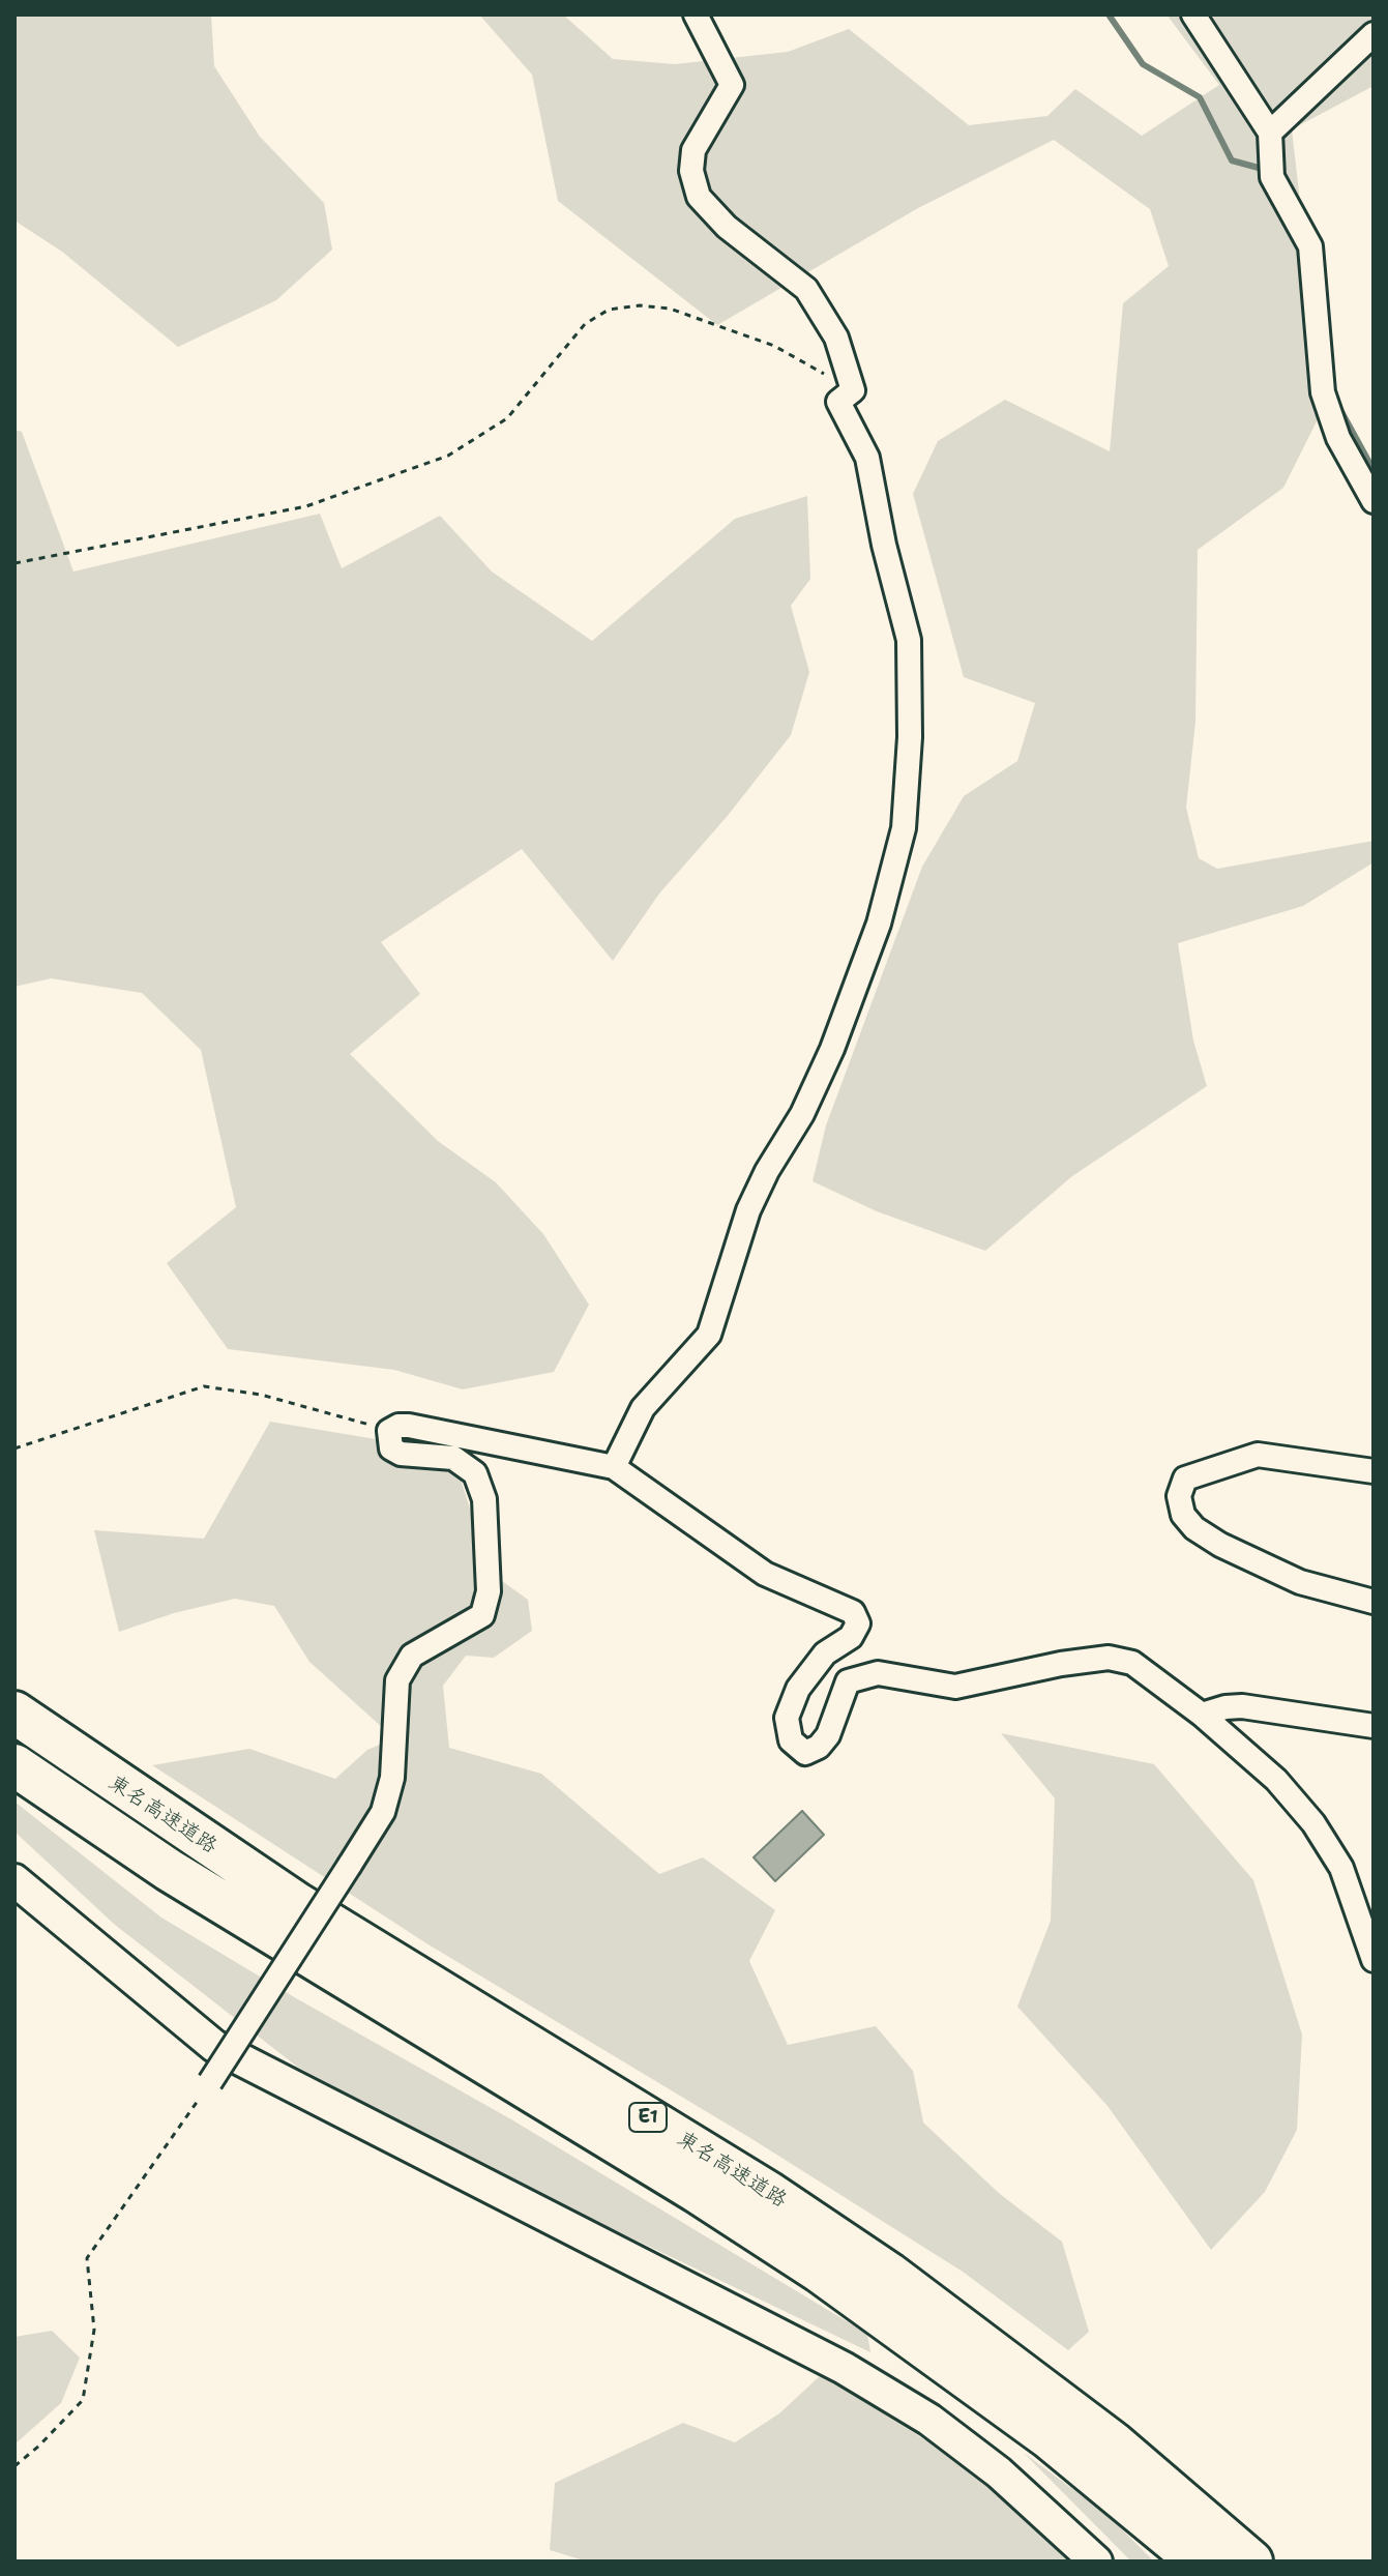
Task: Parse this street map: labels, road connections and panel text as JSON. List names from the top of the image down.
{
  "streets": {
    "highway": ["東名高速道路", "E1"]
  }
}
